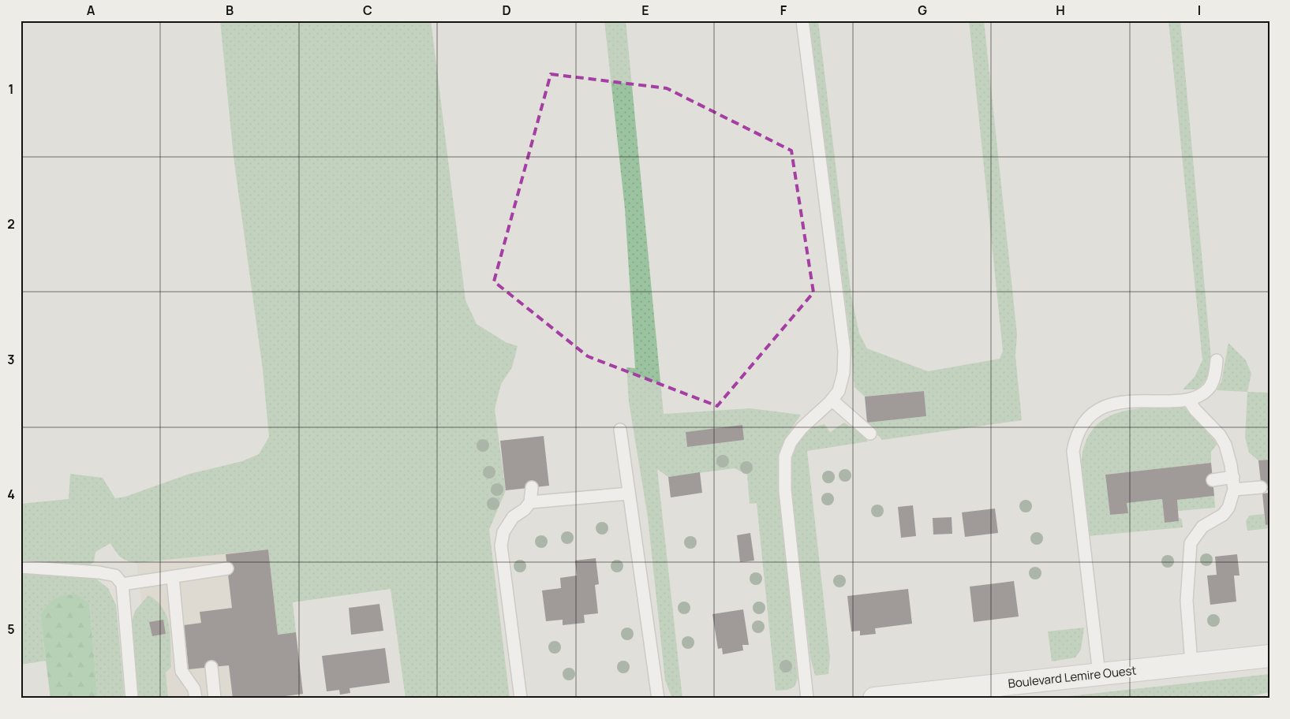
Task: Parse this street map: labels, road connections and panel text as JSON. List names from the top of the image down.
{
  "streets": {
    "main road": ["Boulevard Lemire Ouest"]
  },
  "grid": {
    "columns": [
      "A",
      "B",
      "C",
      "D",
      "E",
      "F",
      "G",
      "H",
      "I"
    ],
    "rows": [
      "1",
      "2",
      "3",
      "4",
      "5"
    ]
  }
}
